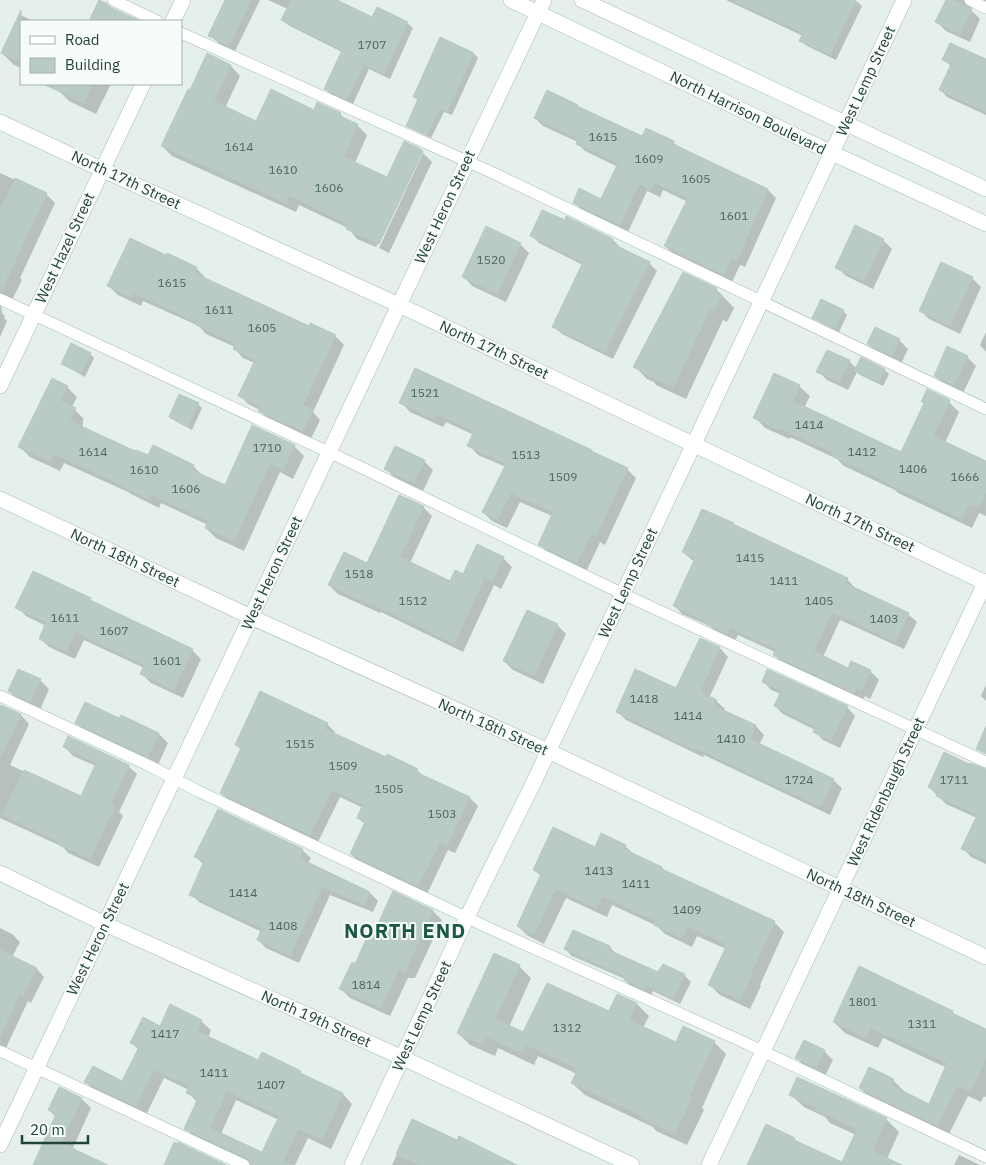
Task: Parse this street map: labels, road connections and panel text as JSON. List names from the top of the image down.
{
  "streets": {
    "street": [
      "West Lemp Street",
      "North Harrison Boulevard",
      "North 17th Street",
      "West Heron Street",
      "West Hazel Street",
      "North 18th Street",
      "West Ridenbaugh Street",
      "North 19th Street"
    ]
  },
  "crossings": [
    ["West Lemp Street", "North Harrison Boulevard"],
    ["West Lemp Street", "North 17th Street"],
    ["West Lemp Street", "North 18th Street"],
    ["West Lemp Street", "North 19th Street"],
    ["North Harrison Boulevard", "West Heron Street"],
    ["North 17th Street", "West Heron Street"],
    ["North 17th Street", "West Hazel Street"],
    ["North 17th Street", "West Ridenbaugh Street"],
    ["West Heron Street", "North 18th Street"],
    ["West Heron Street", "North 19th Street"],
    ["North 18th Street", "West Ridenbaugh Street"]
  ],
  "districts": ["NORTH END"],
  "house_numbers": [
    "1707",
    "1615",
    "1614",
    "1609",
    "1610",
    "1605",
    "1606",
    "1601",
    "1520",
    "1615",
    "1611",
    "1605",
    "1521",
    "1414",
    "1710",
    "1614",
    "1412",
    "1513",
    "1406",
    "1610",
    "1509",
    "1666",
    "1606",
    "1415",
    "1518",
    "1411",
    "1512",
    "1405",
    "1611",
    "1403",
    "1607",
    "1601",
    "1418",
    "1414",
    "1410",
    "1515",
    "1509",
    "1724",
    "1711",
    "1505",
    "1503",
    "1413",
    "1411",
    "1414",
    "1409",
    "1408",
    "1814",
    "1801",
    "1311",
    "1312",
    "1417",
    "1411",
    "1407"
  ],
  "legend": ["Road", "Building"],
  "scale_bar": "20 m"
}
